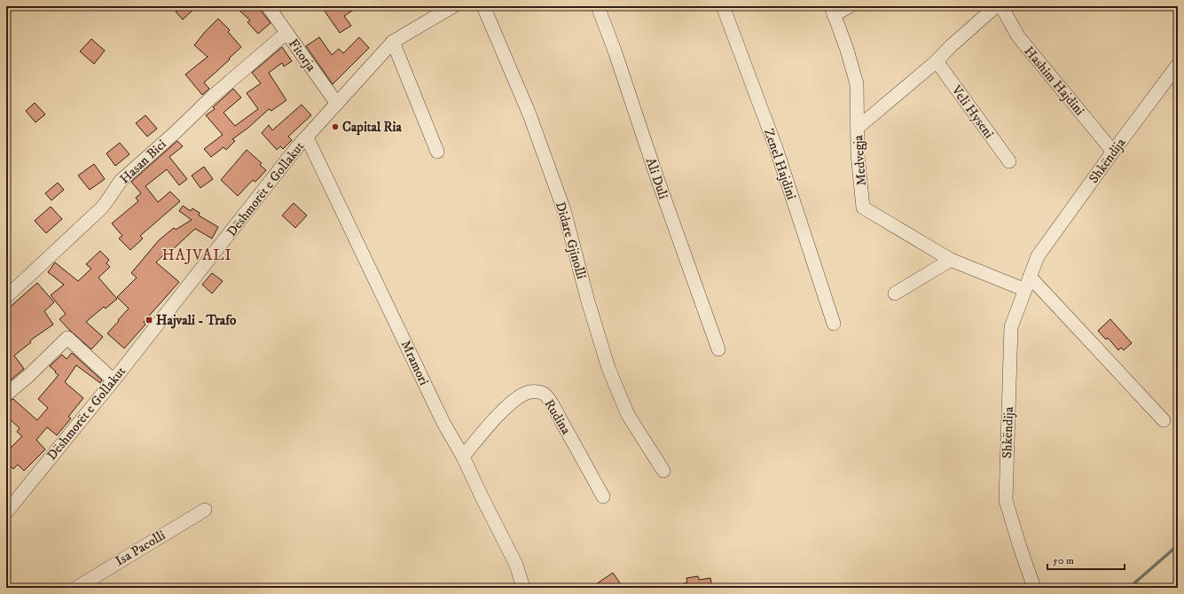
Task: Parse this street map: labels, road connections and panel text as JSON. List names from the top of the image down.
{
  "streets": {
    "street": [
      "Fitorja",
      "Hashim Hajdini",
      "Veli Hyseni",
      "Medvegja",
      "Shkëndija",
      "Hasan Bici",
      "Zenel Hajdini",
      "Ali Duli",
      "Dëshmorët e Gollakut",
      "Didare Gjinolli",
      "Mramori",
      "Rudina",
      "Isa Pacolli"
    ]
  },
  "crossings": [
    ["Fitorja", "Hasan Bici"],
    ["Fitorja", "Dëshmorët e Gollakut"],
    ["Hashim Hajdini", "Shkëndija"],
    ["Medvegja", "Shkëndija"],
    ["Dëshmorët e Gollakut", "Mramori"],
    ["Mramori", "Rudina"]
  ],
  "districts": ["HAJVALI"],
  "places": {
    "other": ["Capital Ria"],
    "transit": ["Hajvali - Trafo"]
  },
  "scale_bar": "50 m"
}
